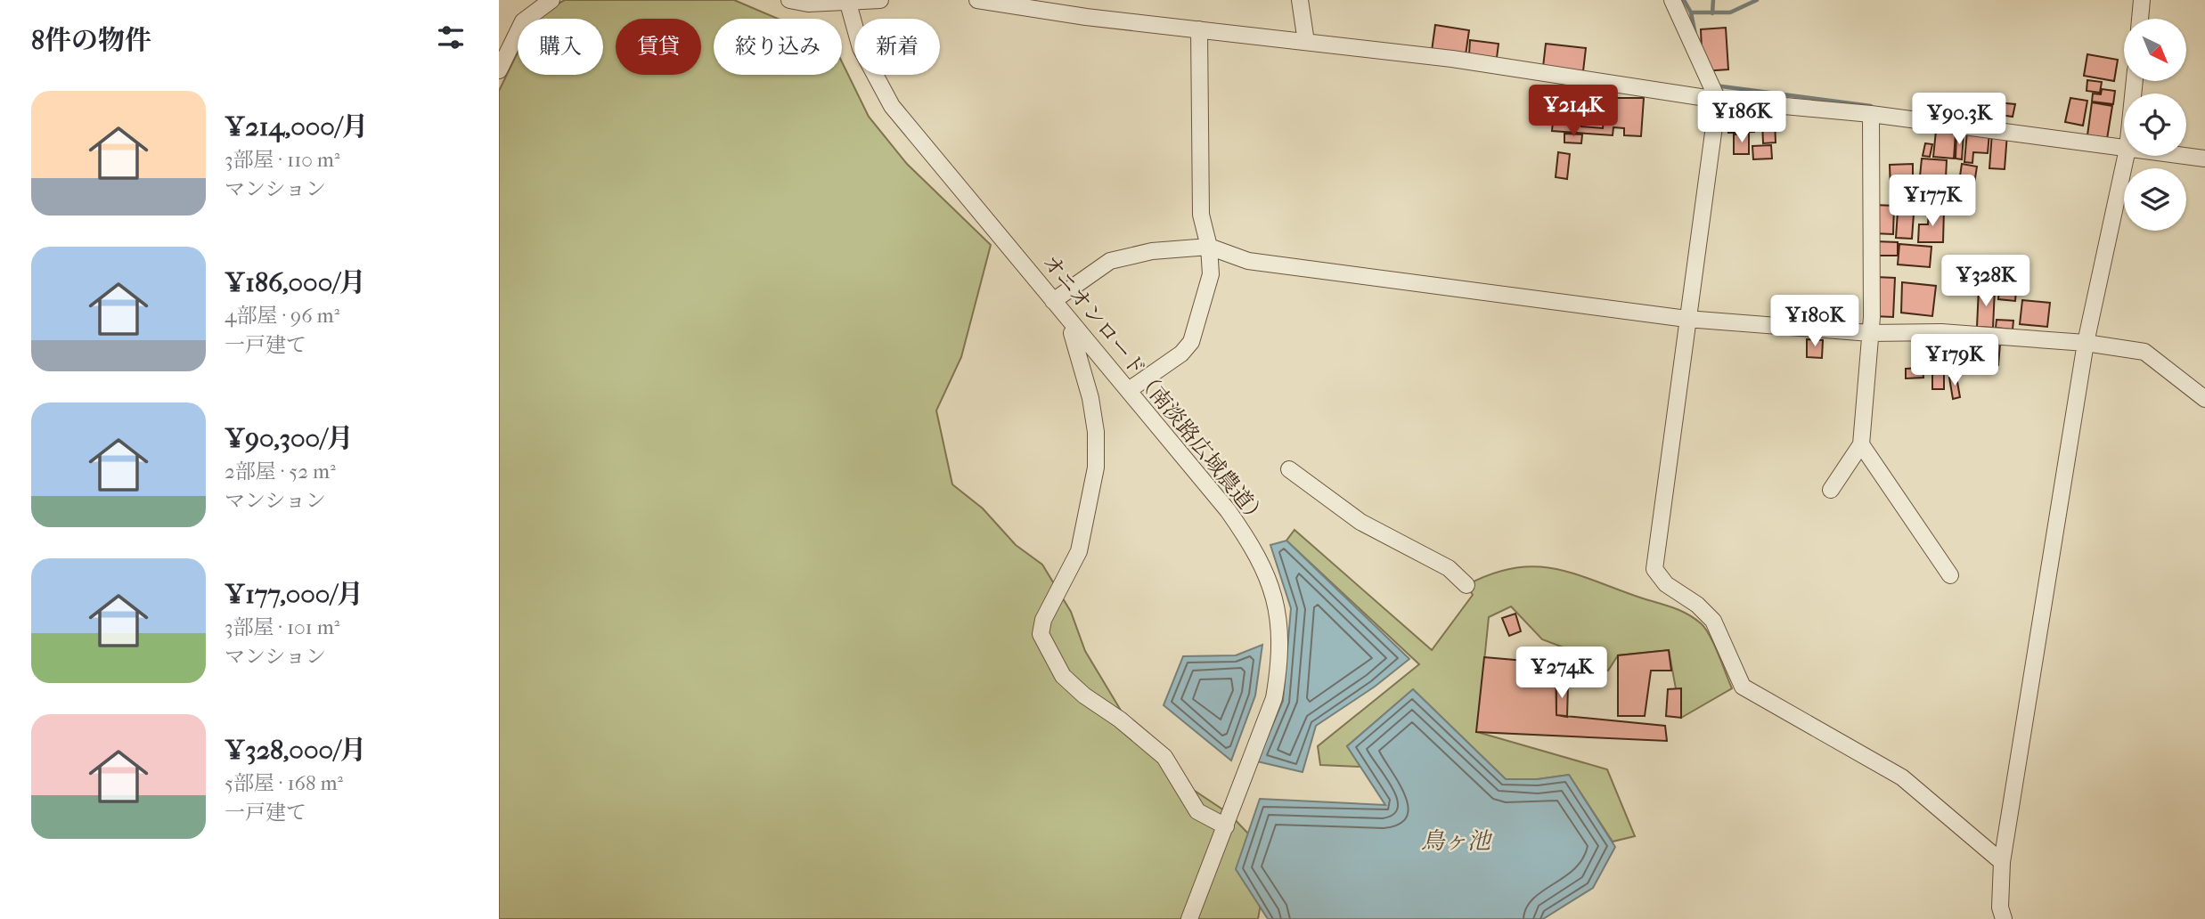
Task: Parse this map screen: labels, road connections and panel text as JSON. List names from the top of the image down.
{
  "streets": {
    "street": ["オニオンロード（南淡路広域農道）"]
  },
  "water": ["鳥ヶ池"],
  "north": "bottom right",
  "page": {
    "heading": "8件の物件",
    "chip": [
      "購入",
      "賃貸",
      "絞り込み",
      "新着"
    ],
    "list": [
      {
        "name": "¥214,000/月",
        "note": "3部屋 · 110 m² · マンション"
      },
      {
        "name": "¥186,000/月",
        "note": "4部屋 · 96 m² · 一戸建て"
      },
      {
        "name": "¥90,300/月",
        "note": "2部屋 · 52 m² · マンション"
      },
      {
        "name": "¥177,000/月",
        "note": "3部屋 · 101 m² · マンション"
      },
      {
        "name": "¥328,000/月",
        "note": "5部屋 · 168 m² · 一戸建て"
      }
    ],
    "price": [
      "¥214K",
      "¥186K",
      "¥90.3K",
      "¥177K",
      "¥328K",
      "¥180K",
      "¥179K",
      "¥274K"
    ]
  }
}
